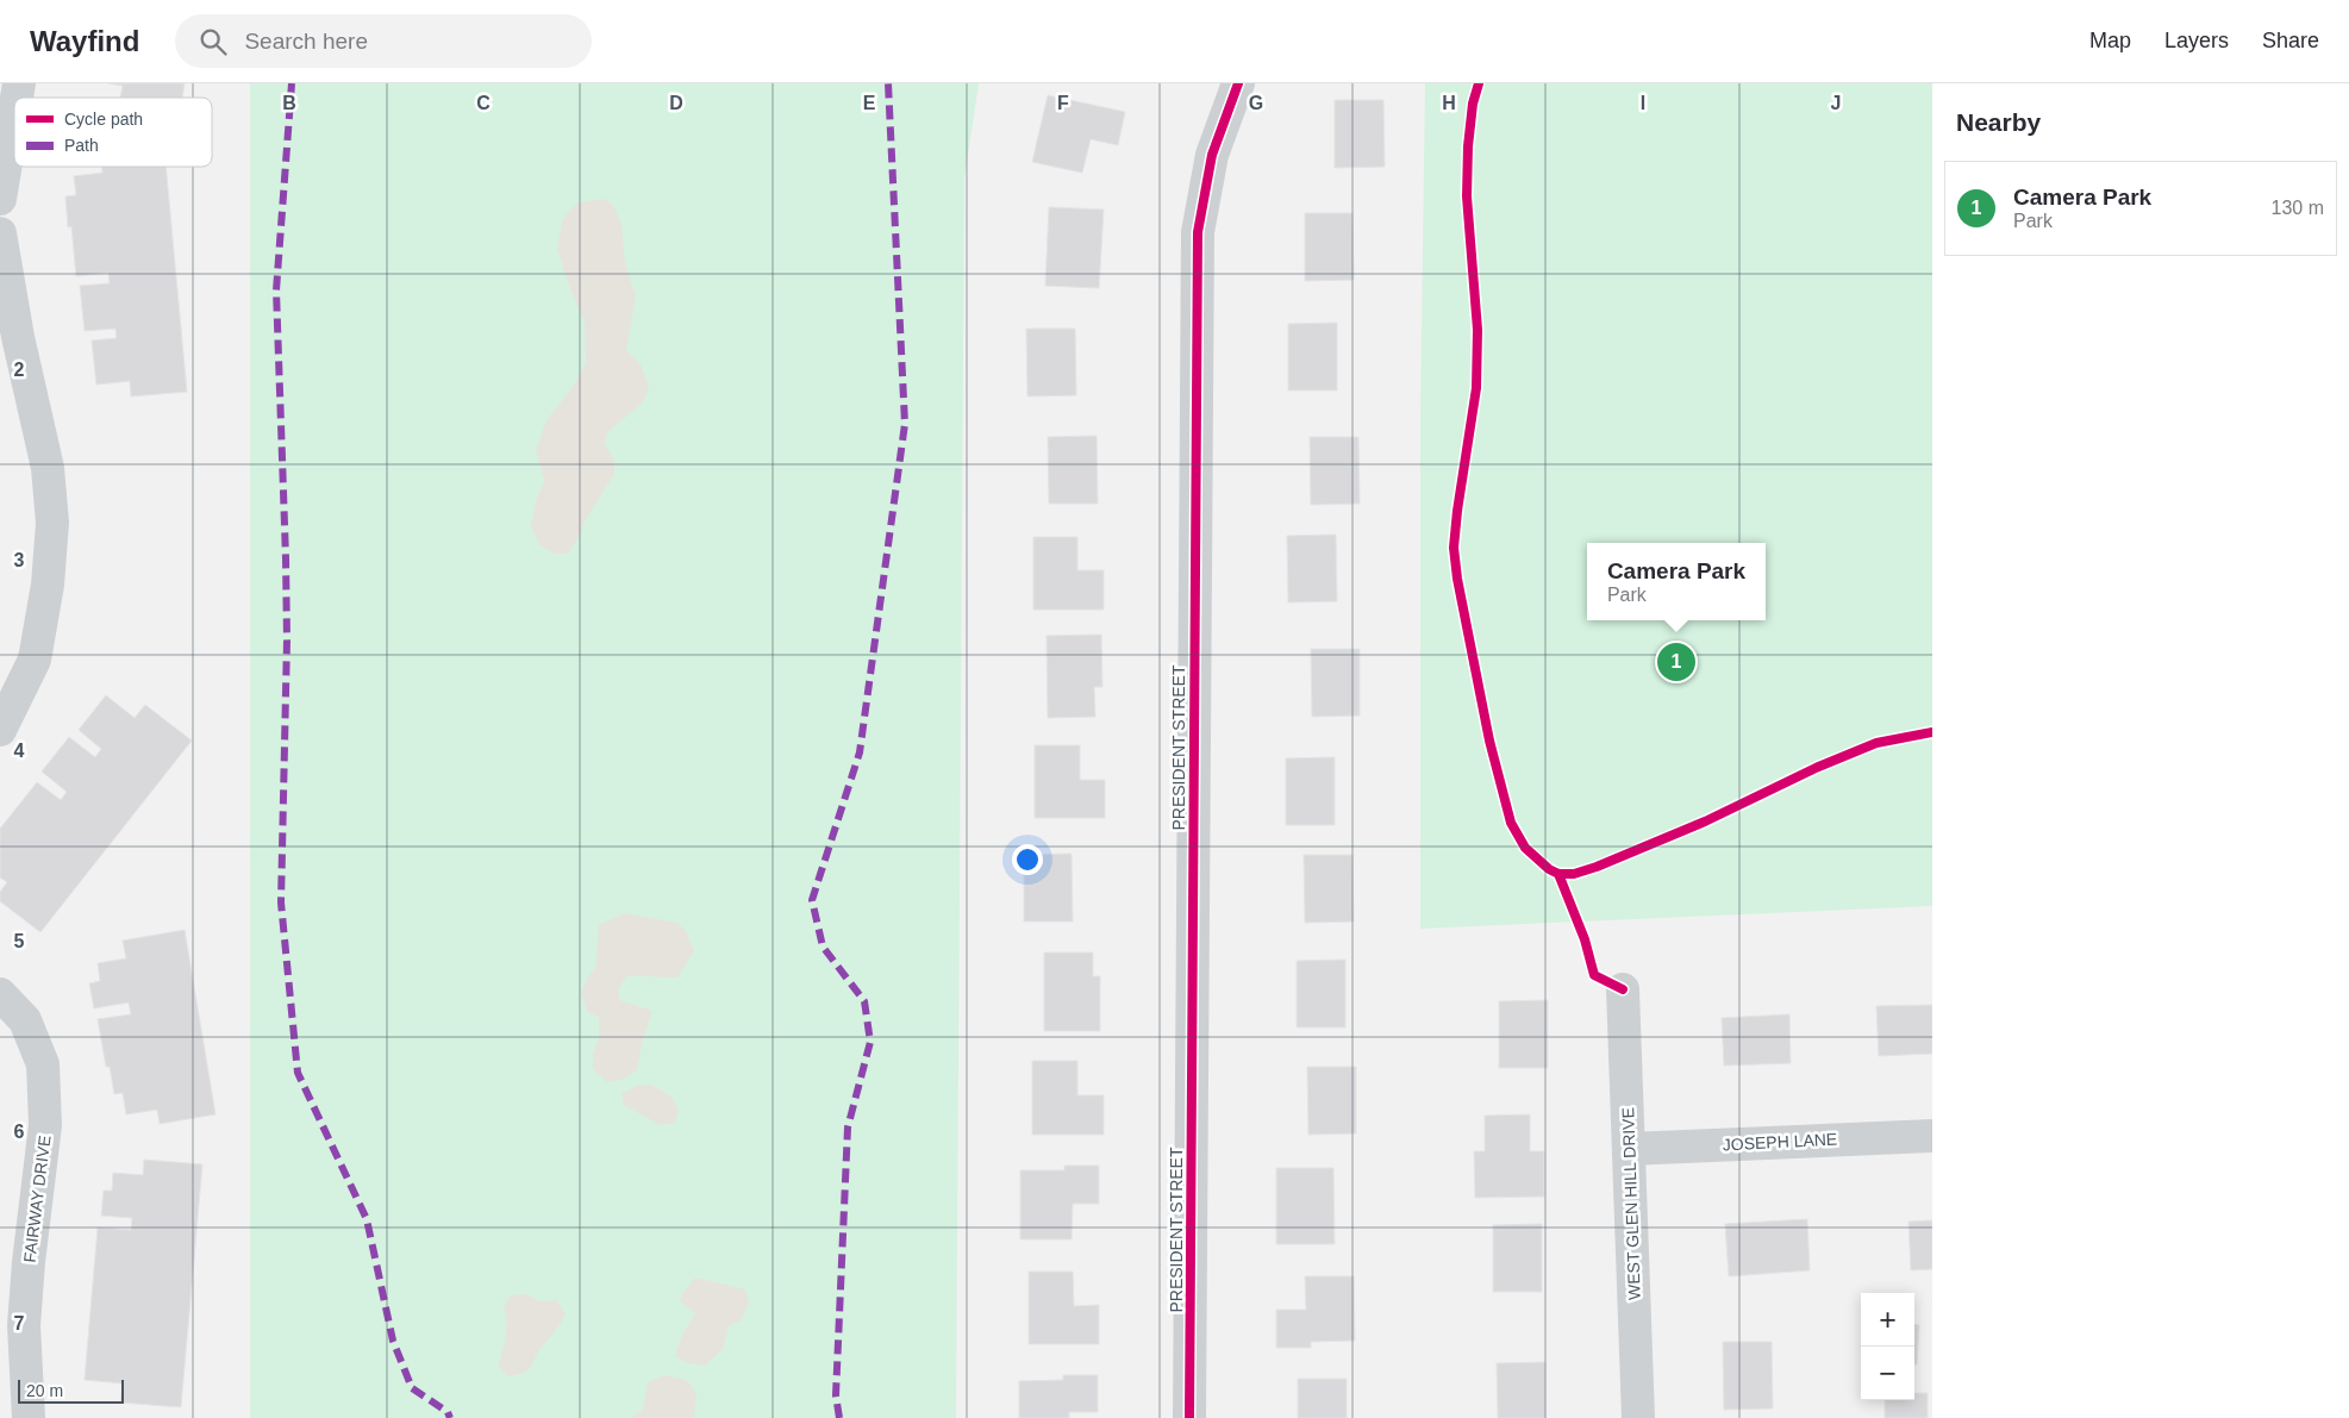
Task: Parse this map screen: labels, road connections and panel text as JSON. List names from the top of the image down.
{
  "streets": {
    "street": [
      "PRESIDENT STREET",
      "JOSEPH LANE",
      "FAIRWAY DRIVE",
      "WEST GLEN HILL DRIVE"
    ]
  },
  "crossings": [
    ["JOSEPH LANE", "WEST GLEN HILL DRIVE"]
  ],
  "legend": ["Cycle path", "Path"],
  "scale_bar": "20 m",
  "page": {
    "header": "Wayfind",
    "search": "Search here",
    "nav": ["Map", "Layers", "Share"],
    "heading": "Nearby",
    "list": [
      {
        "mark": "1",
        "name": "Camera Park",
        "note": "Park",
        "value": "130 m"
      }
    ],
    "popup": ["Camera Park", "Park"],
    "pins": "1",
    "map_buttons": ["+", "−"],
    "scale": "20 m"
  },
  "grid": {
    "columns": [
      "B",
      "C",
      "D",
      "E",
      "F",
      "G",
      "H",
      "I",
      "J"
    ],
    "rows": [
      "2",
      "3",
      "4",
      "5",
      "6",
      "7"
    ]
  }
}
